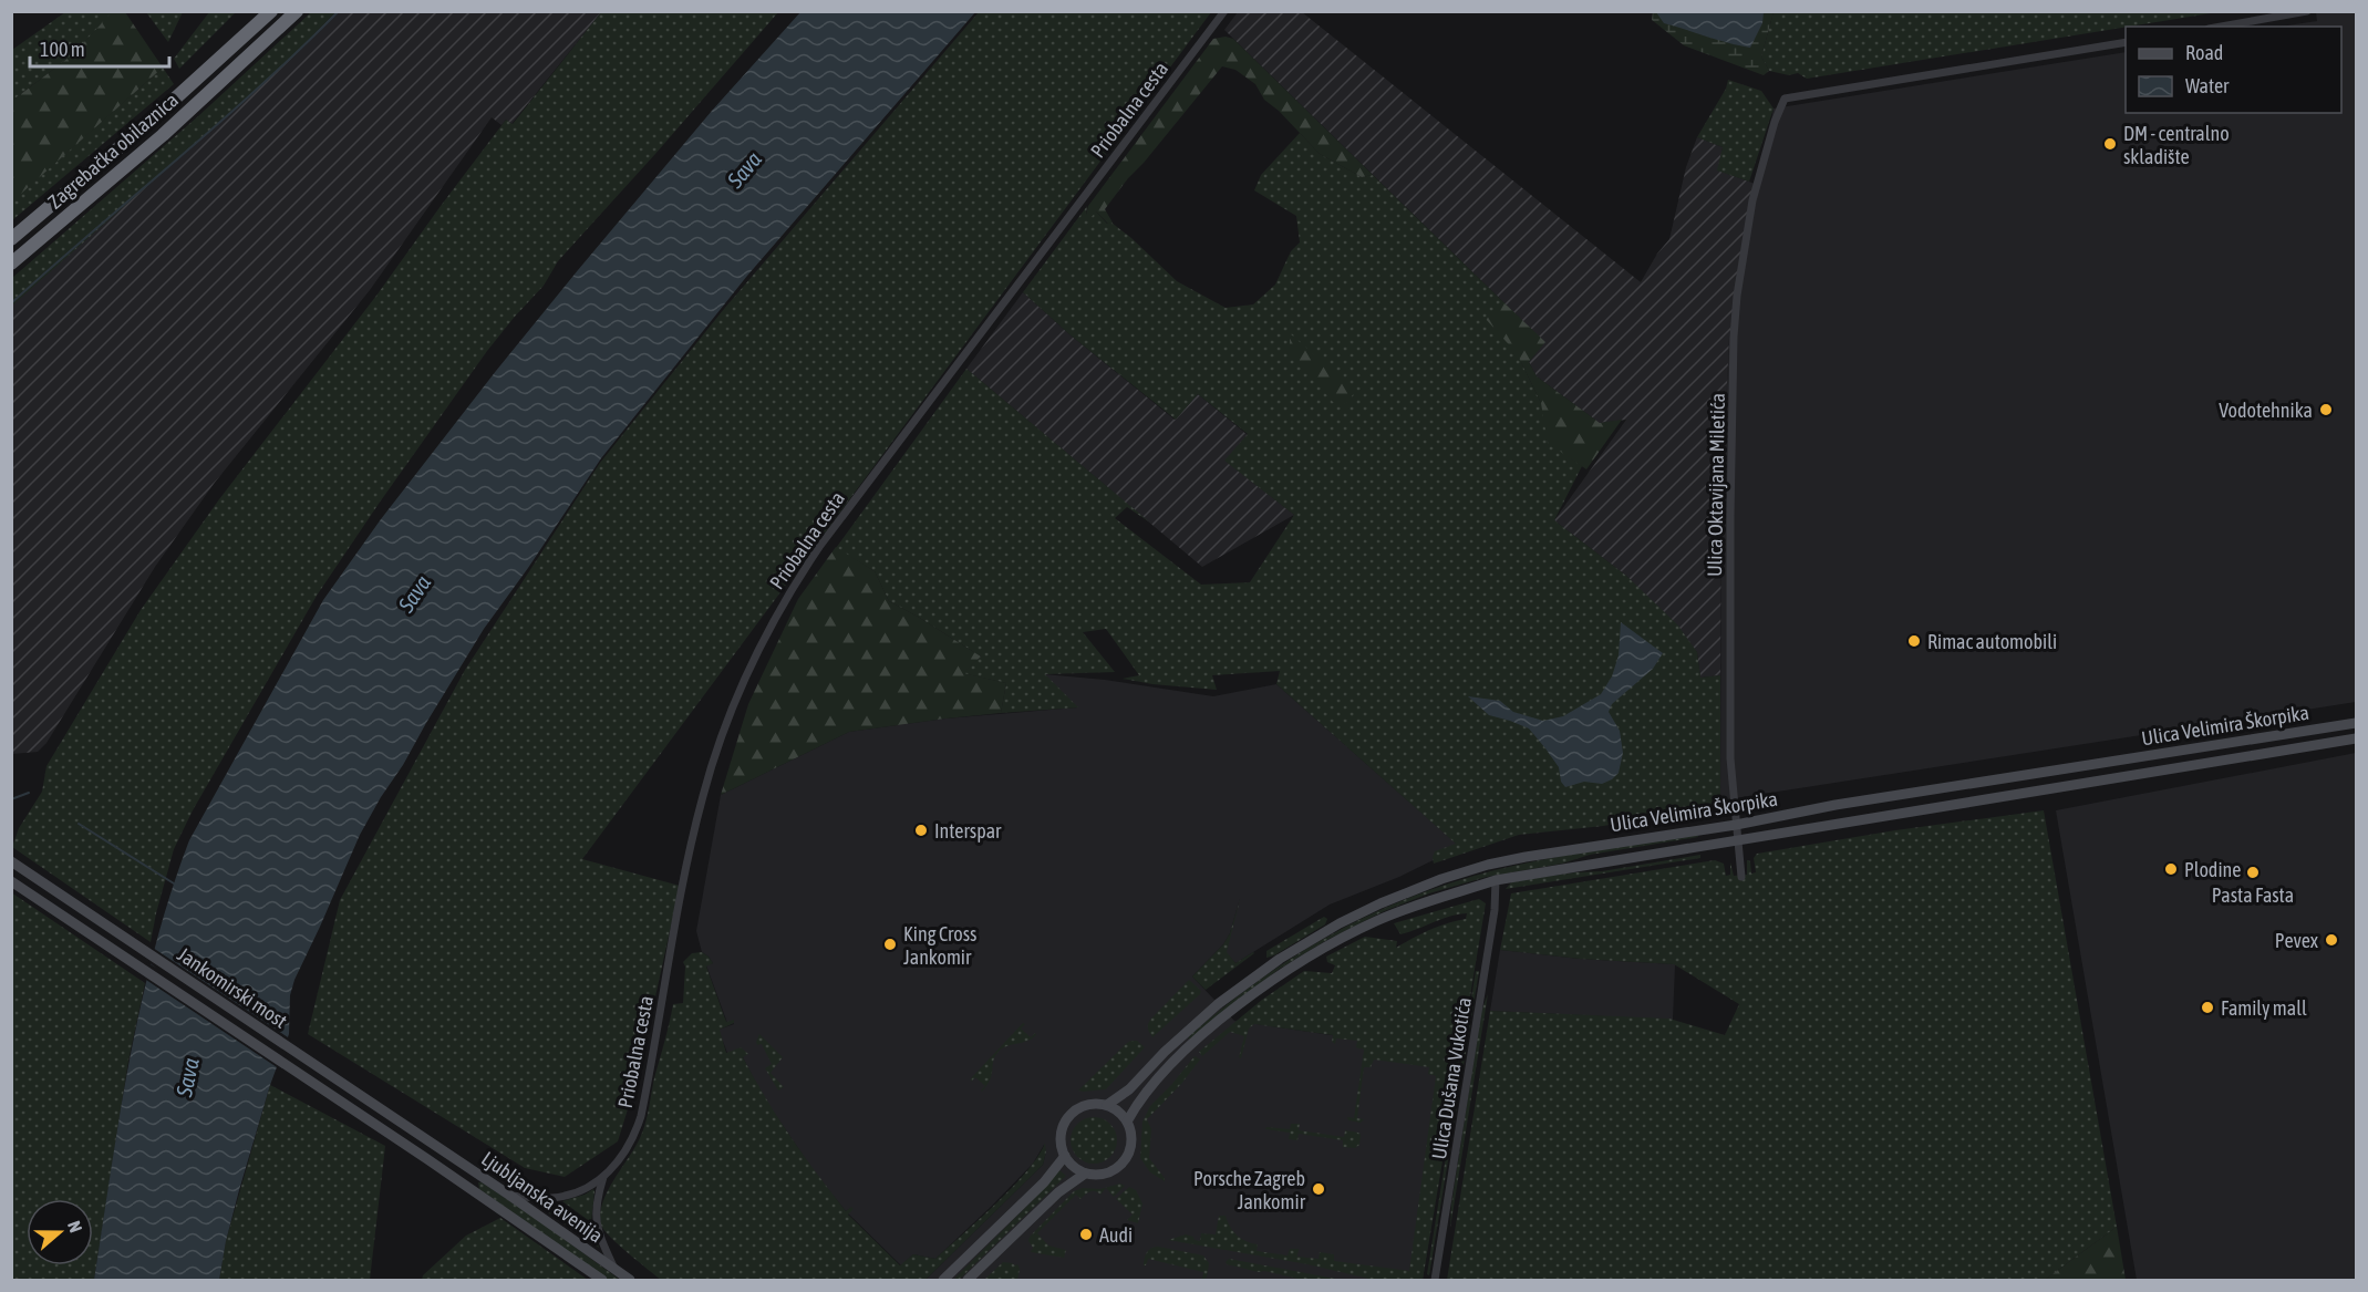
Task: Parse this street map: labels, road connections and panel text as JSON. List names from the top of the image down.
{
  "streets": {
    "highway": ["Zagrebačka obilaznica"],
    "main road": ["Ulica Velimira Škorpika", "Jankomirski most", "Ljubljanska avenija"],
    "street": ["Priobalna cesta", "Ulica Oktavijana Miletića", "Ulica Dušana Vukotića"]
  },
  "crossings": [
    ["Priobalna cesta", "Ljubljanska avenija"],
    ["Ulica Oktavijana Miletića", "Ulica Velimira Škorpika"],
    ["Ulica Velimira Škorpika", "Ulica Dušana Vukotića"],
    ["Jankomirski most", "Ljubljanska avenija"]
  ],
  "water": ["Sava"],
  "places": [
    "DM - centralno skladište",
    "Vodotehnika",
    "Rimac automobili",
    "Interspar",
    "Plodine",
    "Pasta Fasta",
    "Pevex",
    "King Cross Jankomir",
    "Family mall",
    "Porsche Zagreb Jankomir",
    "Audi"
  ],
  "legend": ["Road", "Water"],
  "scale_bar": "100 m",
  "north": "right"
}
